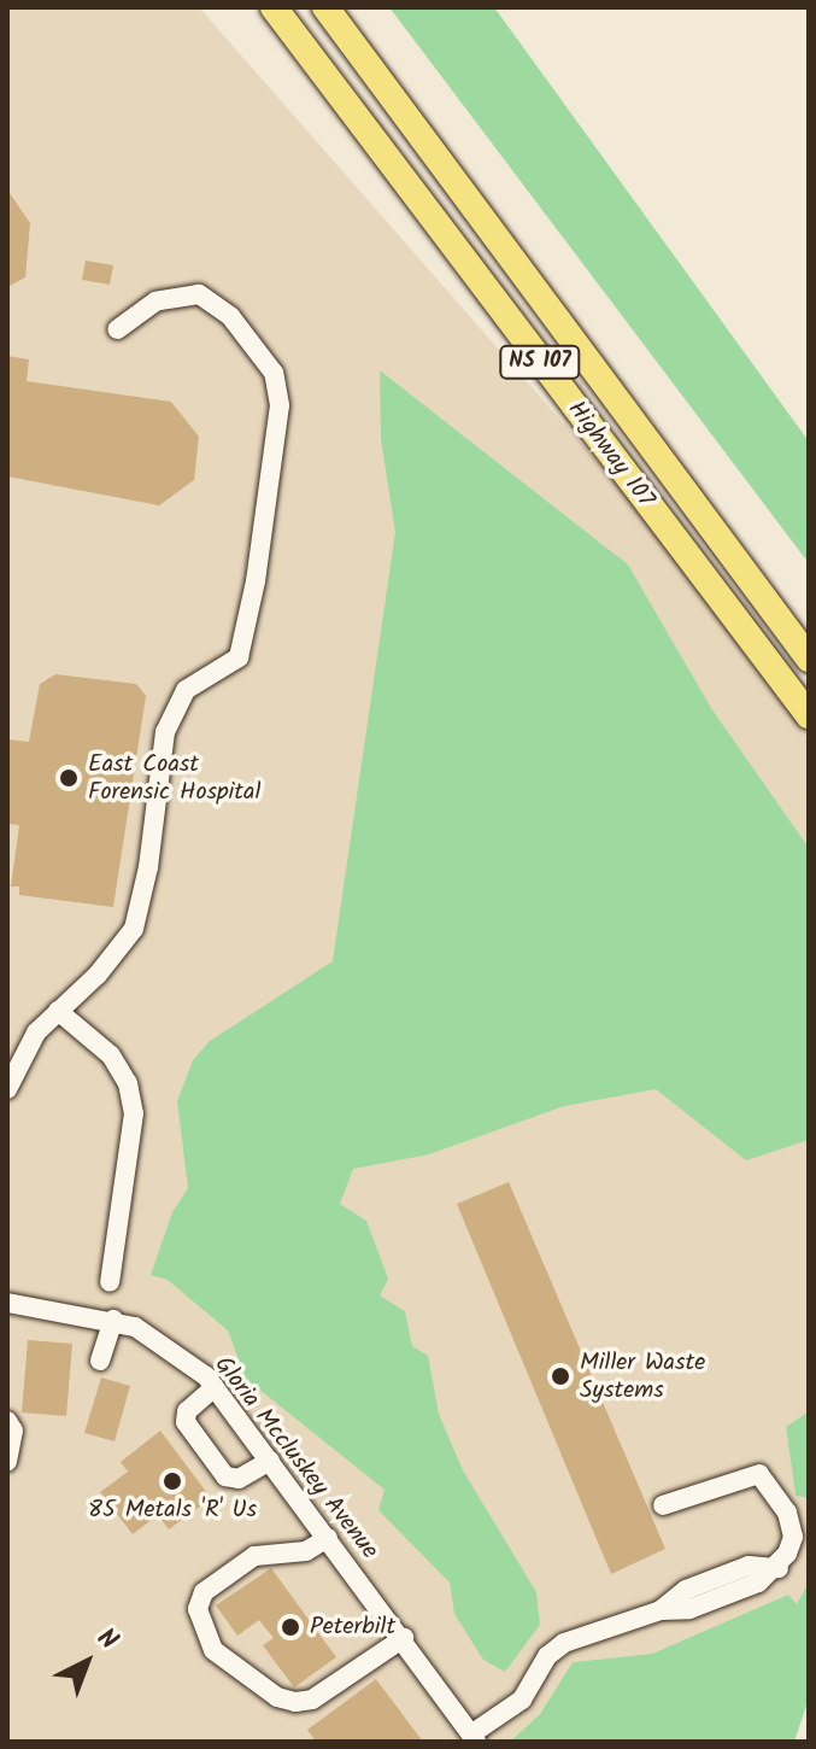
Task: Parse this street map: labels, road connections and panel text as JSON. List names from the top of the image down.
{
  "streets": {
    "highway": ["NS 107", "Highway 107"],
    "street": ["Gloria Mccluskey Avenue"]
  },
  "places": [
    "East Coast Forensic Hospital",
    "Miller Waste Systems",
    "85 Metals 'R' Us",
    "Peterbilt"
  ],
  "north": "top right"
}
